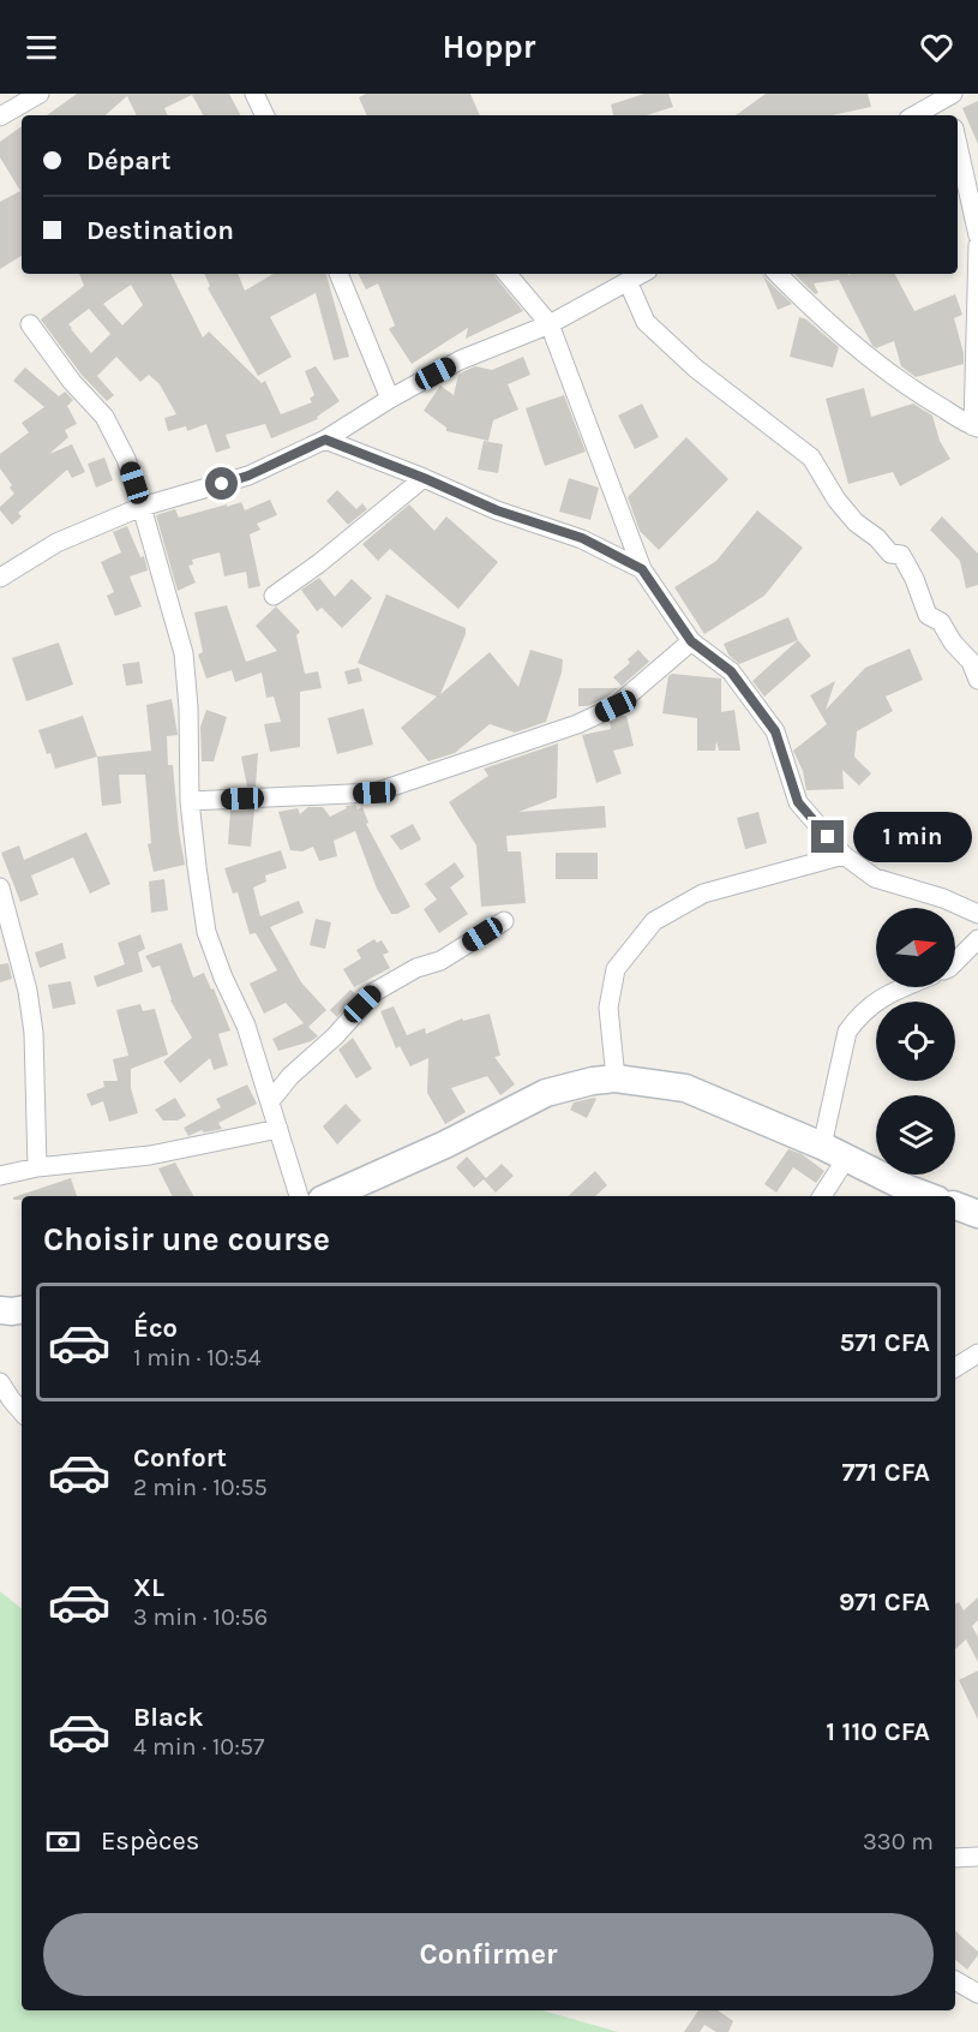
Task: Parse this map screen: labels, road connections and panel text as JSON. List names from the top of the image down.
{
  "north": "right",
  "page": {
    "header": "Hoppr",
    "banner": ["Départ", "Destination"],
    "bubble": "1 min",
    "heading": "Choisir une course",
    "list": [
      {
        "name": "Éco",
        "note": "1 min · 10:54",
        "value": "571 CFA"
      },
      {
        "name": "Confort",
        "note": "2 min · 10:55",
        "value": "771 CFA"
      },
      {
        "name": "XL",
        "note": "3 min · 10:56",
        "value": "971 CFA"
      },
      {
        "name": "Black",
        "note": "4 min · 10:57",
        "value": "1 110 CFA"
      }
    ],
    "pay": ["Espèces", "330 m"],
    "buttons": "Confirmer"
  }
}
